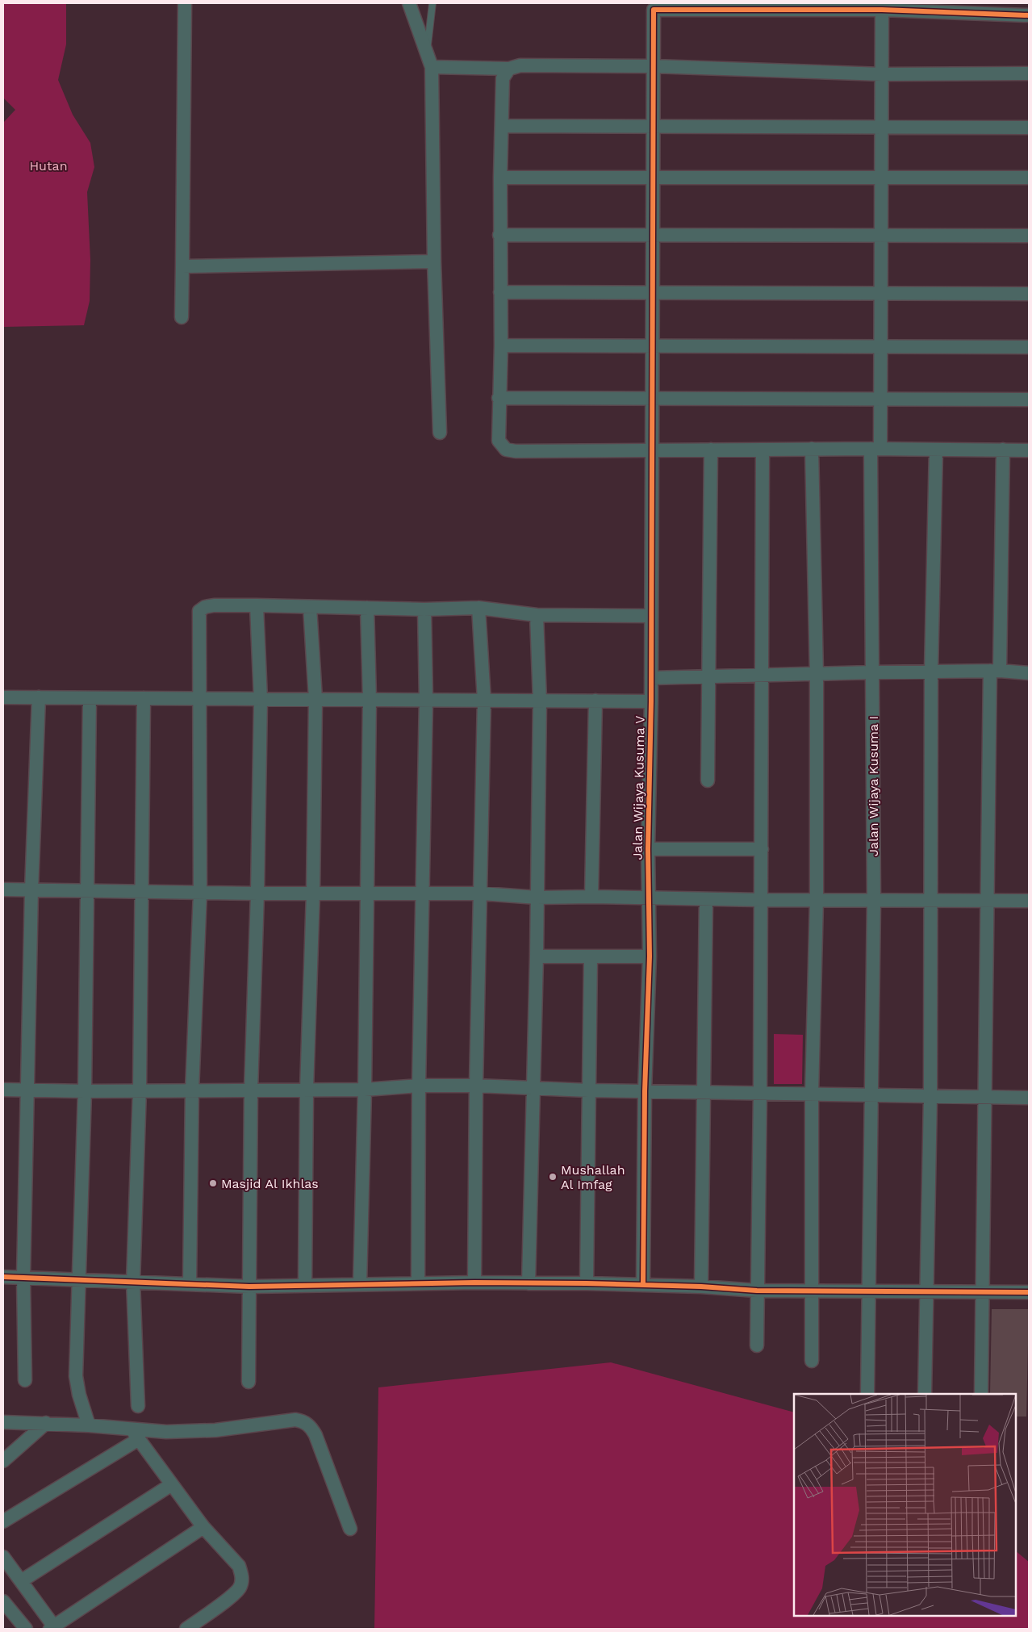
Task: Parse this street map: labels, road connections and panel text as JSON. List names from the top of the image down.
{
  "streets": {
    "street": ["Jalan Wijaya Kusuma I", "Jalan Wijaya Kusuma V"]
  },
  "crossings": [
    ["Jalan Wijaya Kusuma I", "Jalan Wijaya Kusuma V"]
  ],
  "parks": ["Hutan"],
  "places": ["Mushallah Al Imfag", "Masjid Al Ikhlas"]
}
